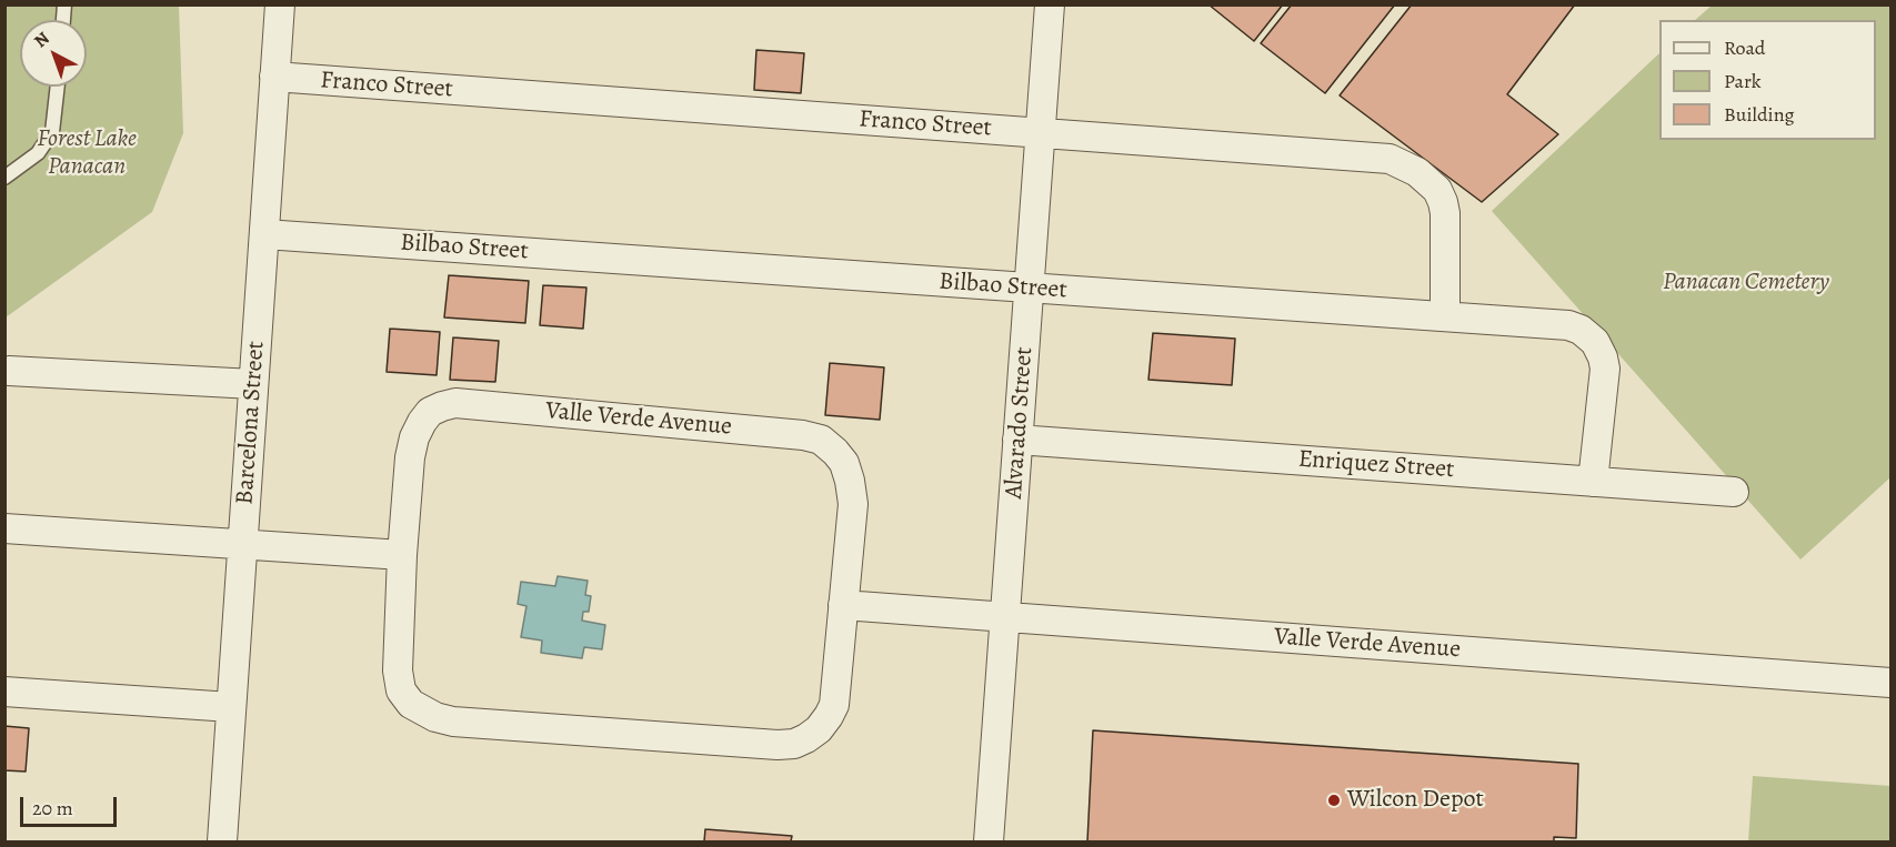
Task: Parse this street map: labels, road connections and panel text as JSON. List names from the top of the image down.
{
  "streets": {
    "street": [
      "Franco Street",
      "Bilbao Street",
      "Valle Verde Avenue",
      "Barcelona Street",
      "Alvarado Street",
      "Enriquez Street"
    ]
  },
  "crossings": [
    ["Franco Street", "Bilbao Street"],
    ["Franco Street", "Barcelona Street"],
    ["Franco Street", "Alvarado Street"],
    ["Bilbao Street", "Barcelona Street"],
    ["Bilbao Street", "Alvarado Street"],
    ["Bilbao Street", "Enriquez Street"],
    ["Valle Verde Avenue", "Alvarado Street"],
    ["Alvarado Street", "Enriquez Street"]
  ],
  "parks": ["Forest Lake Panacan", "Panacan Cemetery"],
  "places": ["Wilcon Depot"],
  "legend": ["Road", "Park", "Building"],
  "scale_bar": "20 m",
  "north": "top left"
}
